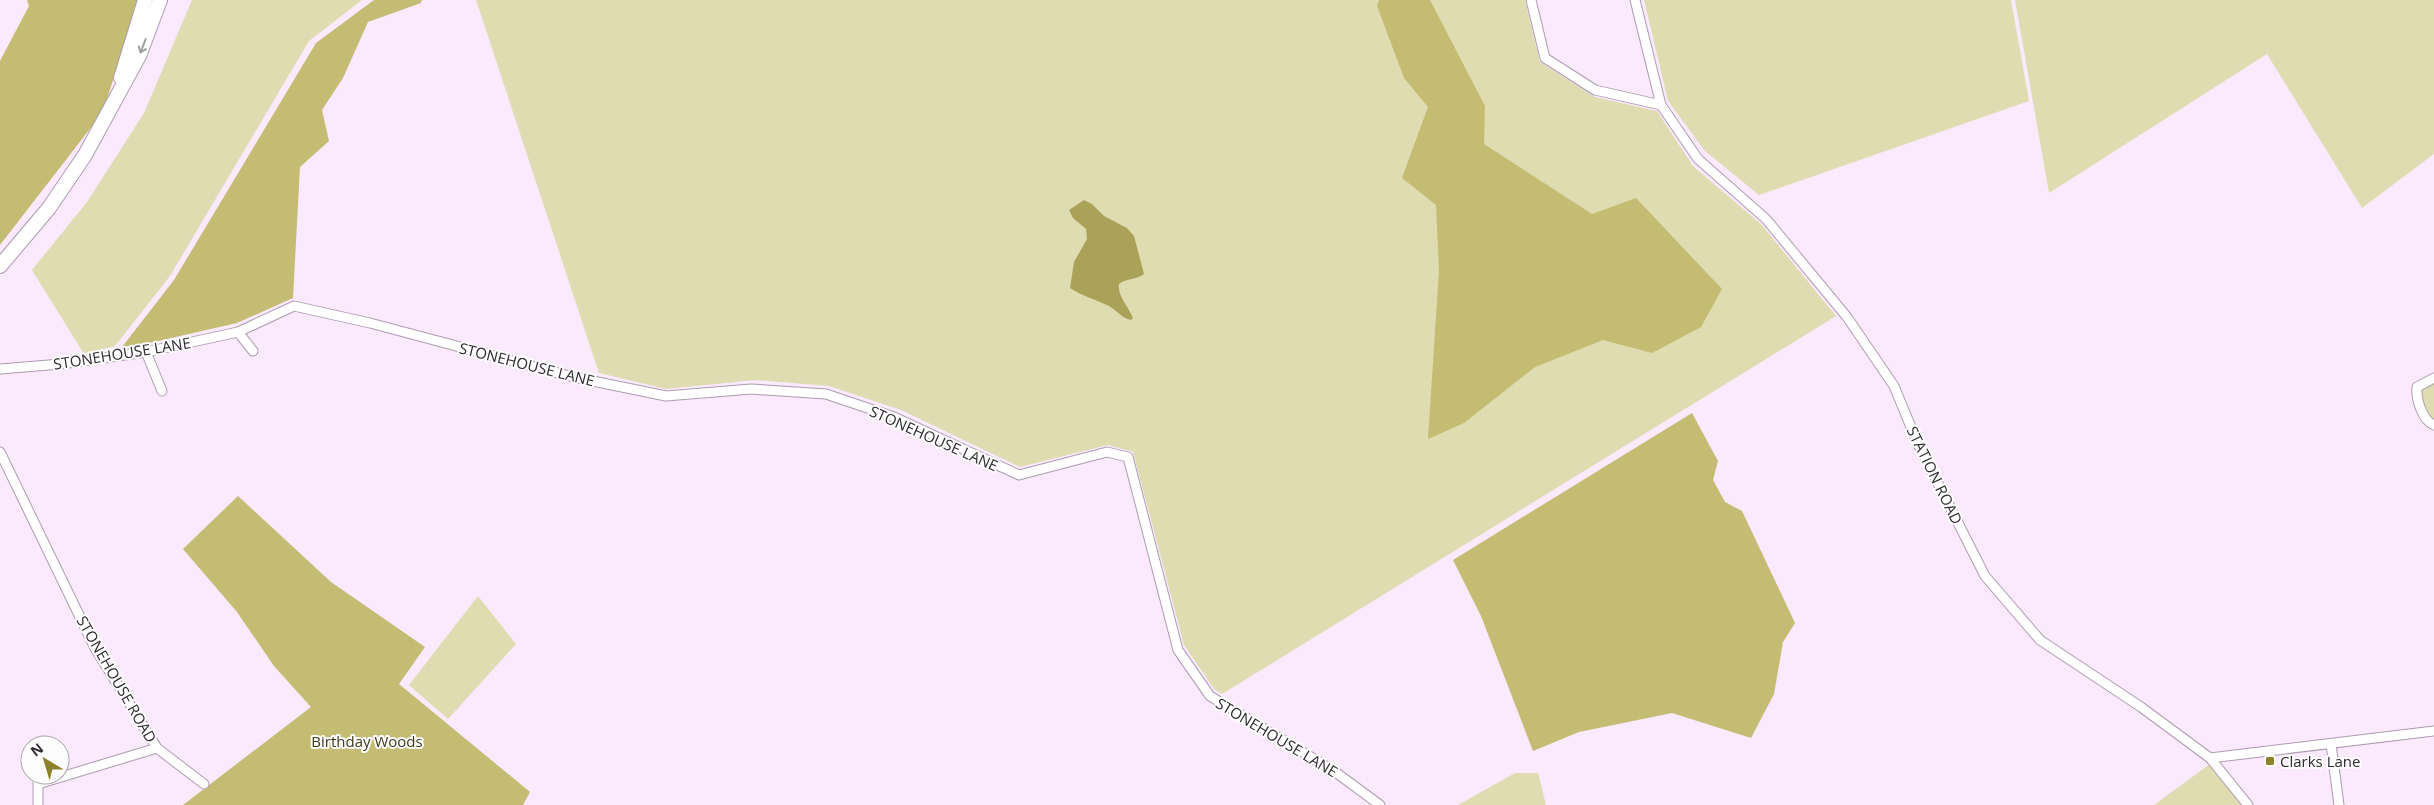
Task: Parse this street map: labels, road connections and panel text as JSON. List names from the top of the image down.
{
  "streets": {
    "street": ["STONEHOUSE LANE", "STATION ROAD", "STONEHOUSE ROAD"]
  },
  "parks": ["Birthday Woods"],
  "places": {
    "transit": ["Clarks Lane"]
  },
  "north": "top left"
}
